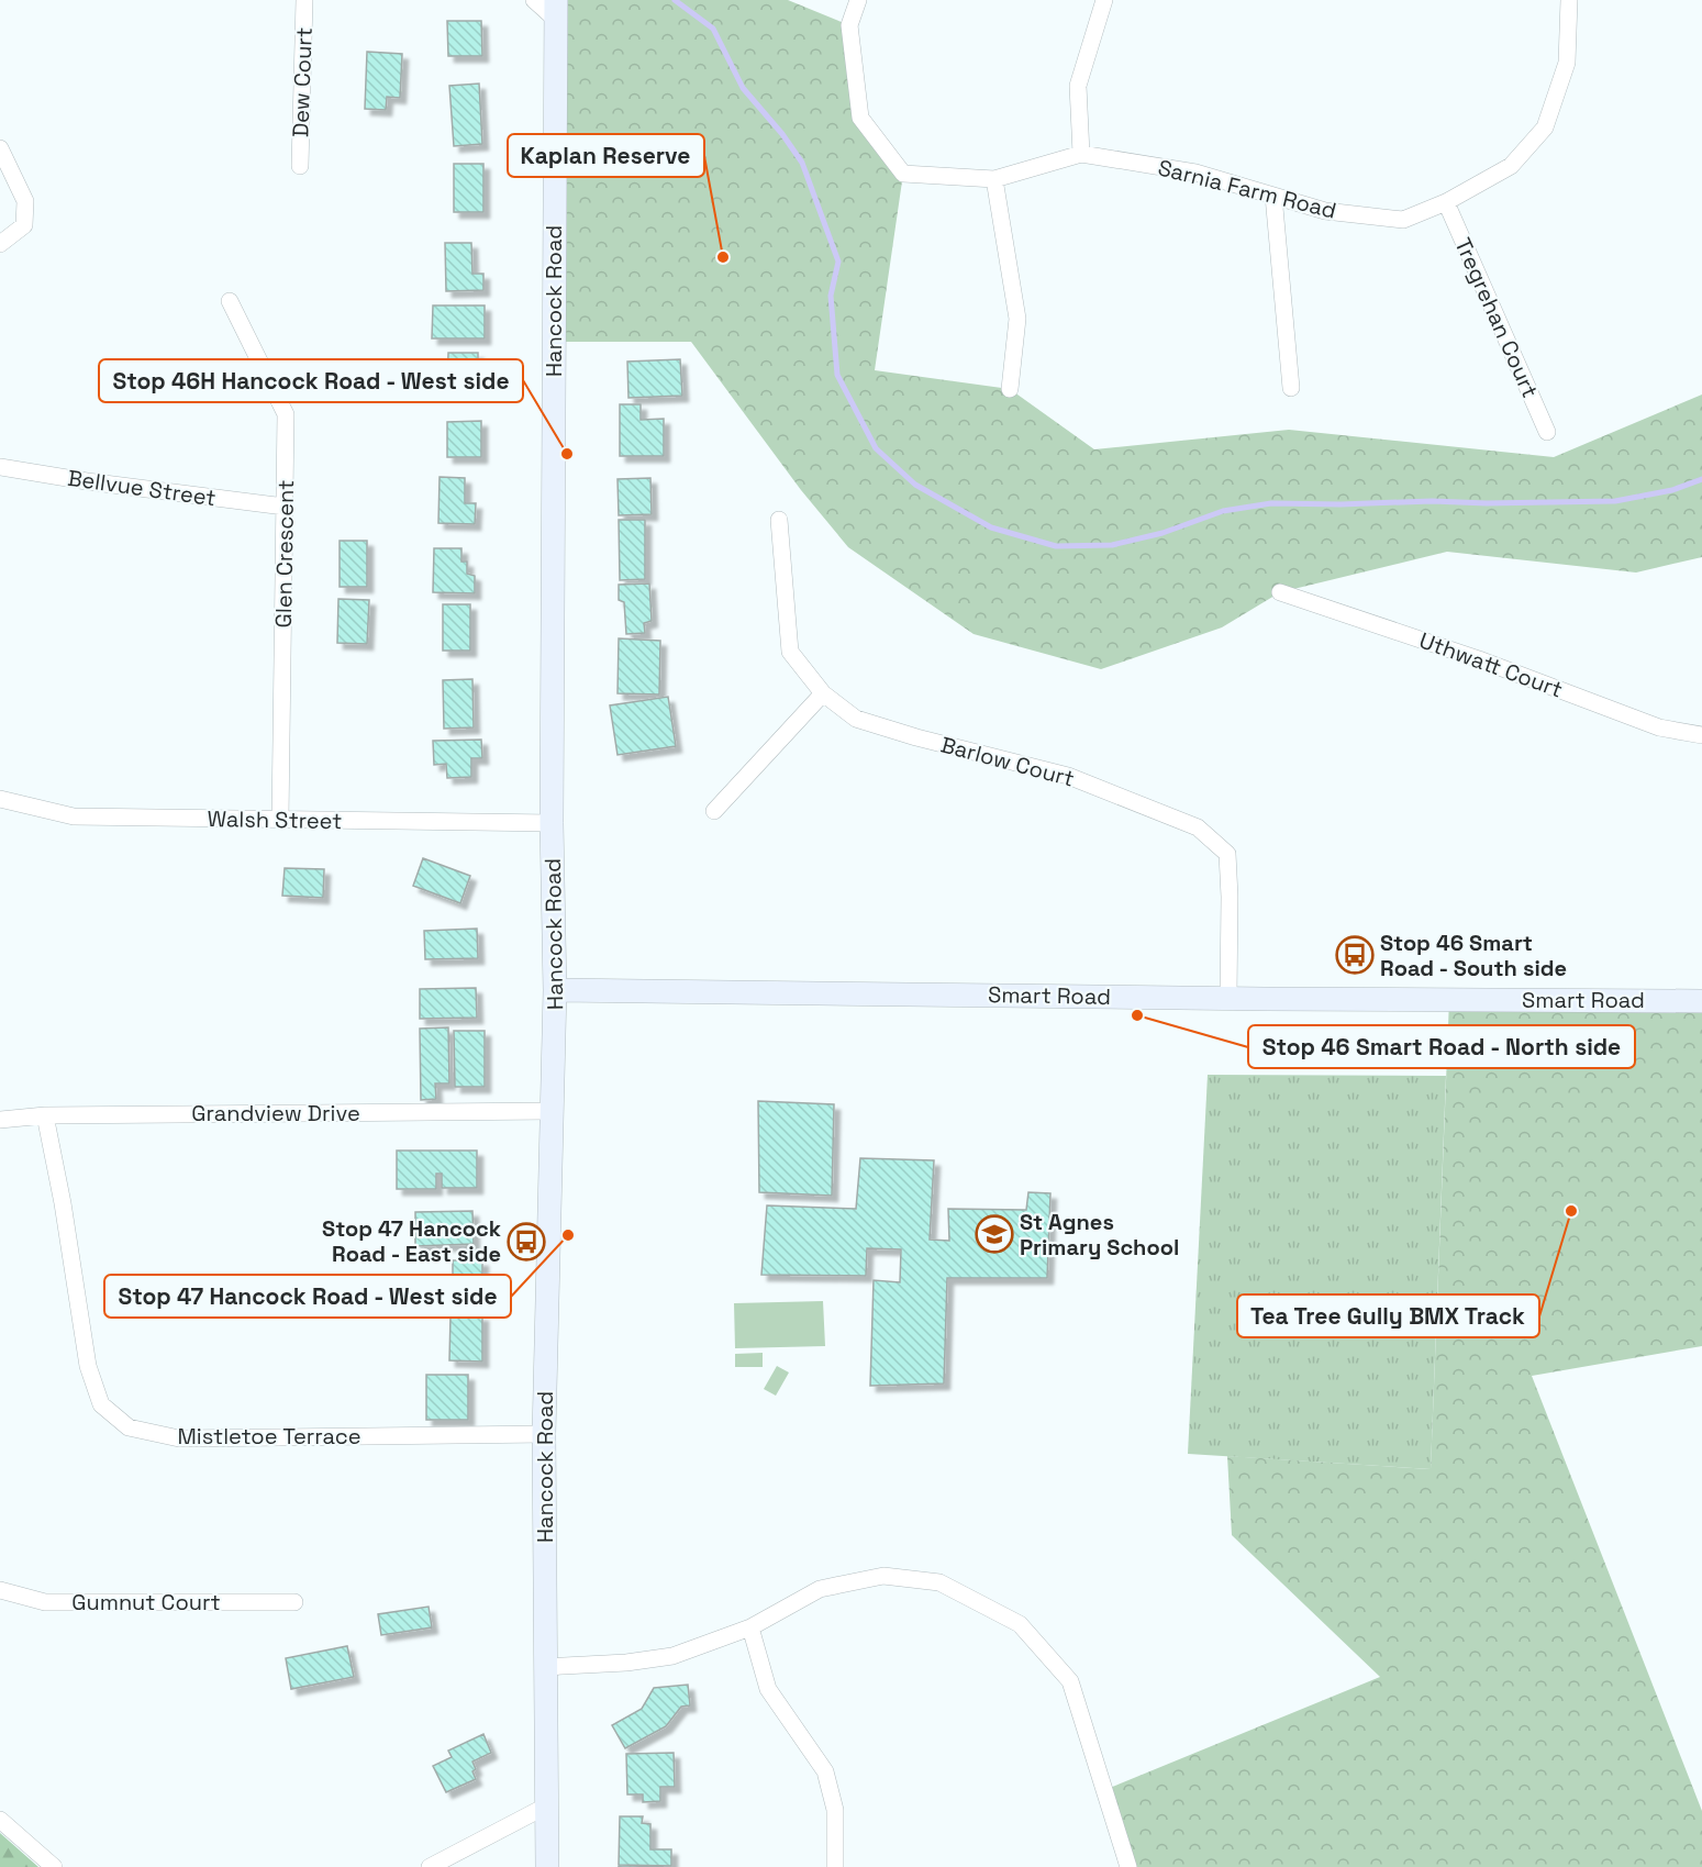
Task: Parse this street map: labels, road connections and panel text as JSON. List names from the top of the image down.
{
  "streets": {
    "main road": ["Hancock Road", "Smart Road"],
    "street": [
      "Dew Court",
      "Sarnia Farm Road",
      "Tregrehan Court",
      "Bellvue Street",
      "Glen Crescent",
      "Uthwatt Court",
      "Barlow Court",
      "Walsh Street",
      "Grandview Drive",
      "Mistletoe Terrace",
      "Gumnut Court"
    ]
  },
  "crossings": [
    ["Sarnia Farm Road", "Tregrehan Court"],
    ["Hancock Road", "Walsh Street"],
    ["Hancock Road", "Smart Road"],
    ["Hancock Road", "Grandview Drive"],
    ["Hancock Road", "Mistletoe Terrace"],
    ["Bellvue Street", "Glen Crescent"],
    ["Glen Crescent", "Walsh Street"],
    ["Barlow Court", "Smart Road"],
    ["Grandview Drive", "Mistletoe Terrace"]
  ],
  "places": {
    "other": [
      "Kaplan Reserve",
      "Stop 46H Hancock Road - West side",
      "Stop 46 Smart Road - North side",
      "Tea Tree Gully BMX Track",
      "Stop 47 Hancock Road - West side"
    ],
    "bus stop": ["Stop 46 Smart Road - South side", "Stop 47 Hancock Road - East side"],
    "school or university": ["St Agnes Primary School"]
  }
}
